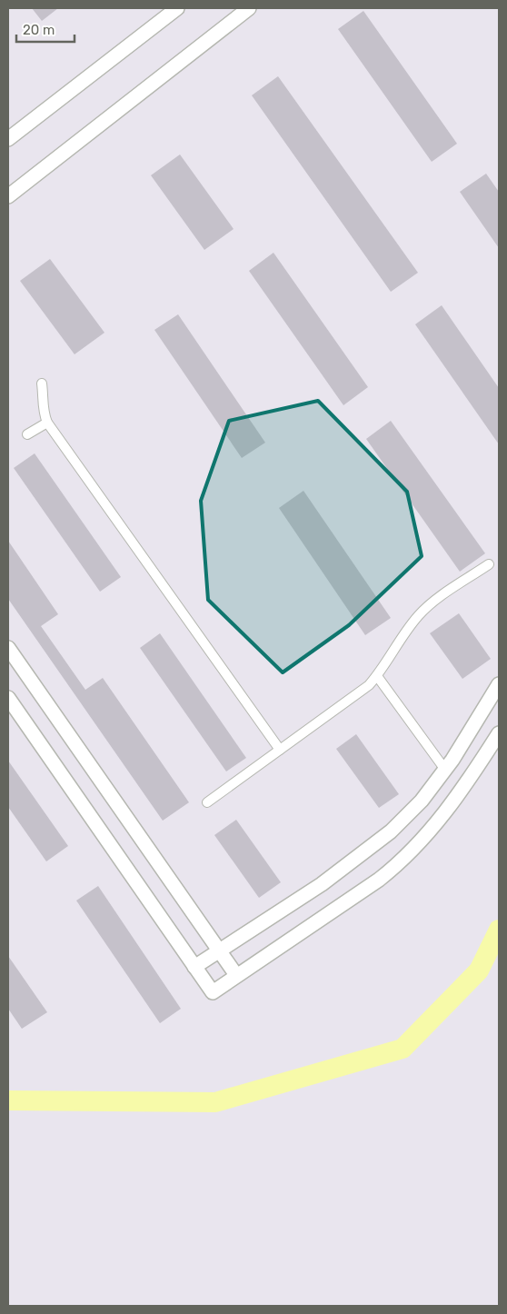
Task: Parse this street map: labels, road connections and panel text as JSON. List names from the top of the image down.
{
  "scale_bar": "20 m"
}
